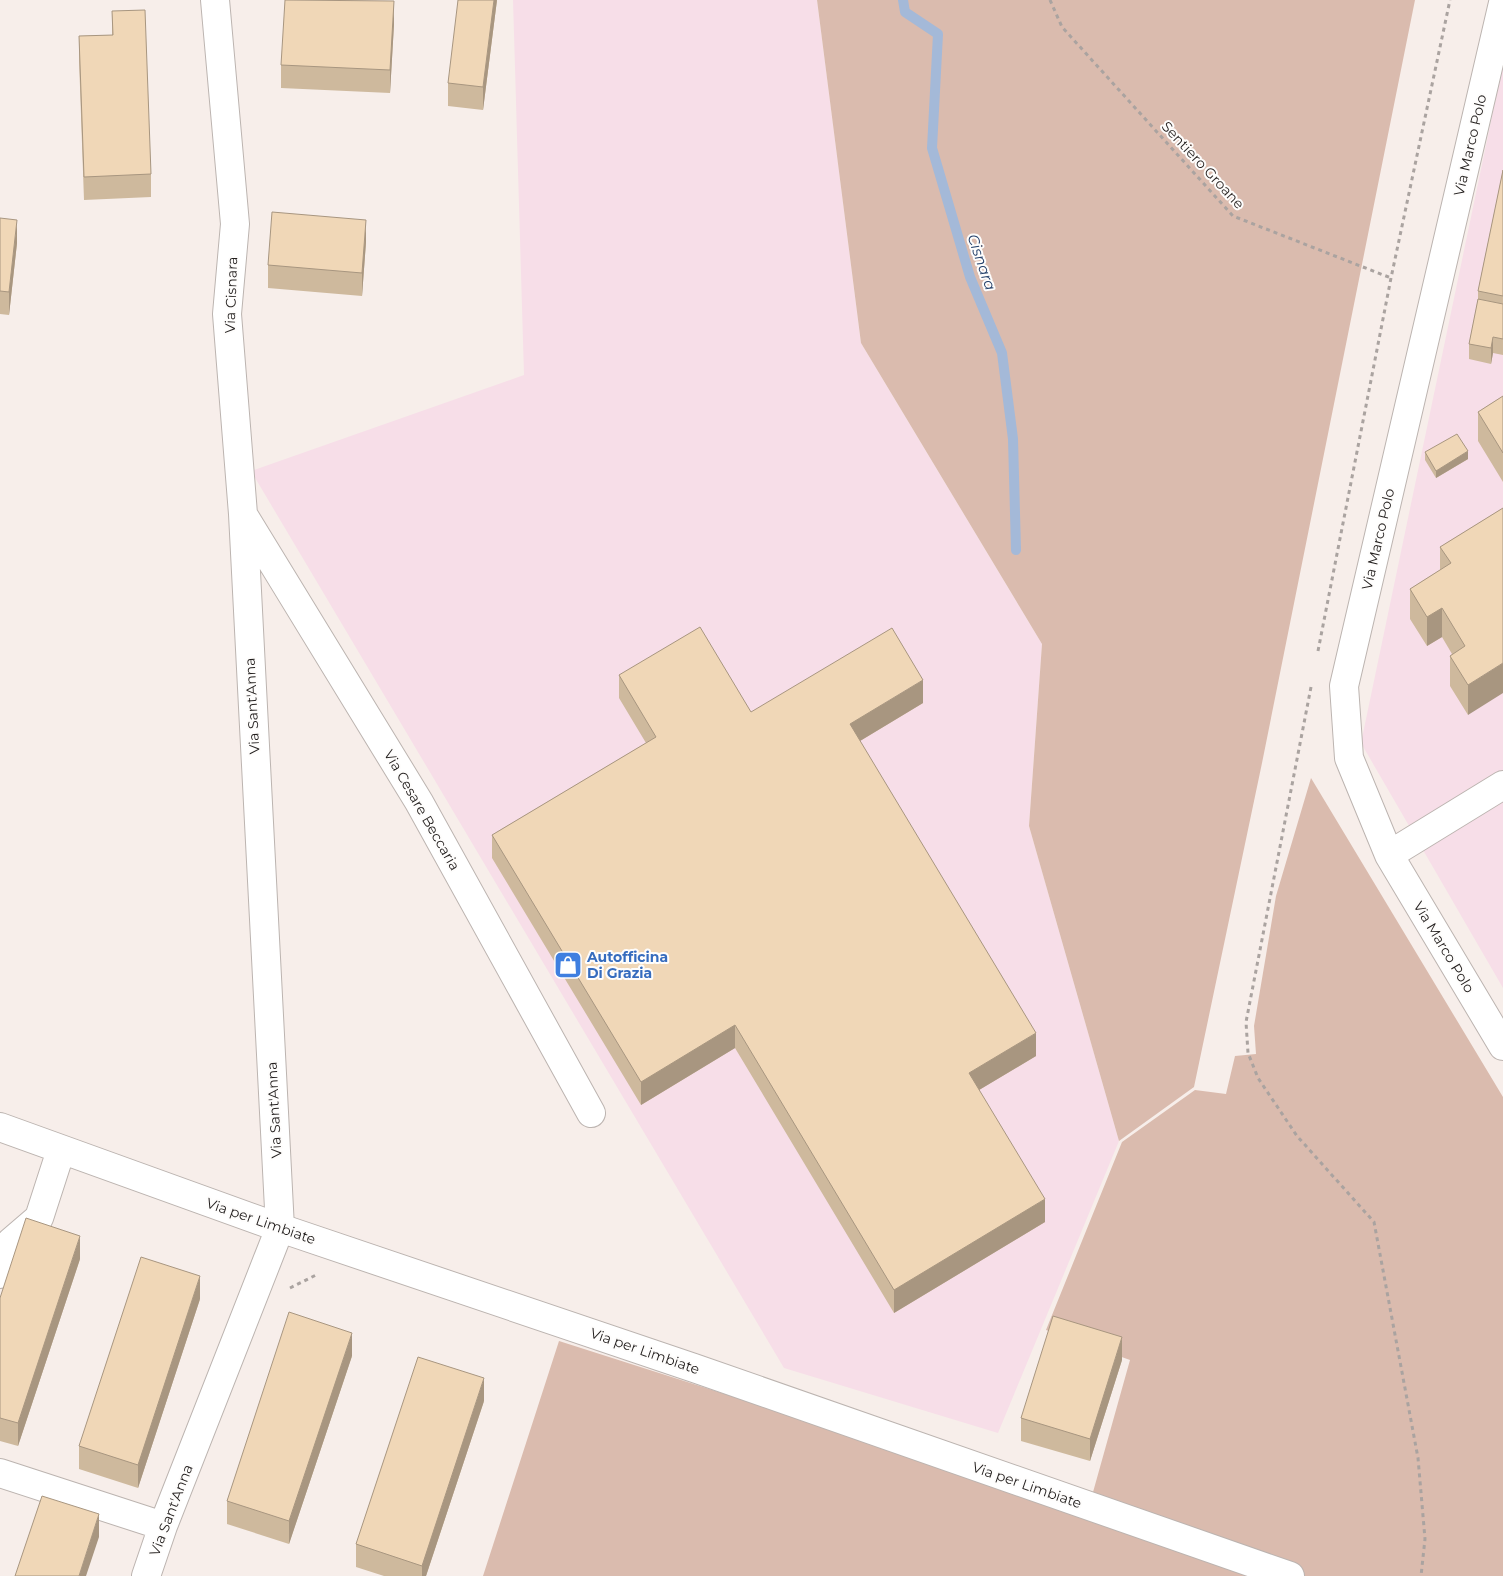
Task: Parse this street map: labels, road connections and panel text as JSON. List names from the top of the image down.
{
  "streets": {
    "street": [
      "Via Marco Polo",
      "Via Cisnara",
      "Via Sant'Anna",
      "Via Cesare Beccaria",
      "Via per Limbiate"
    ],
    "path": ["Sentiero Groane"]
  },
  "crossings": [
    ["Via Cisnara", "Via Sant'Anna"],
    ["Via Cisnara", "Via Cesare Beccaria"],
    ["Via Sant'Anna", "Via per Limbiate"]
  ],
  "water": ["Cisnara"],
  "places": {
    "shop": ["Autofficina Di Grazia"]
  }
}
